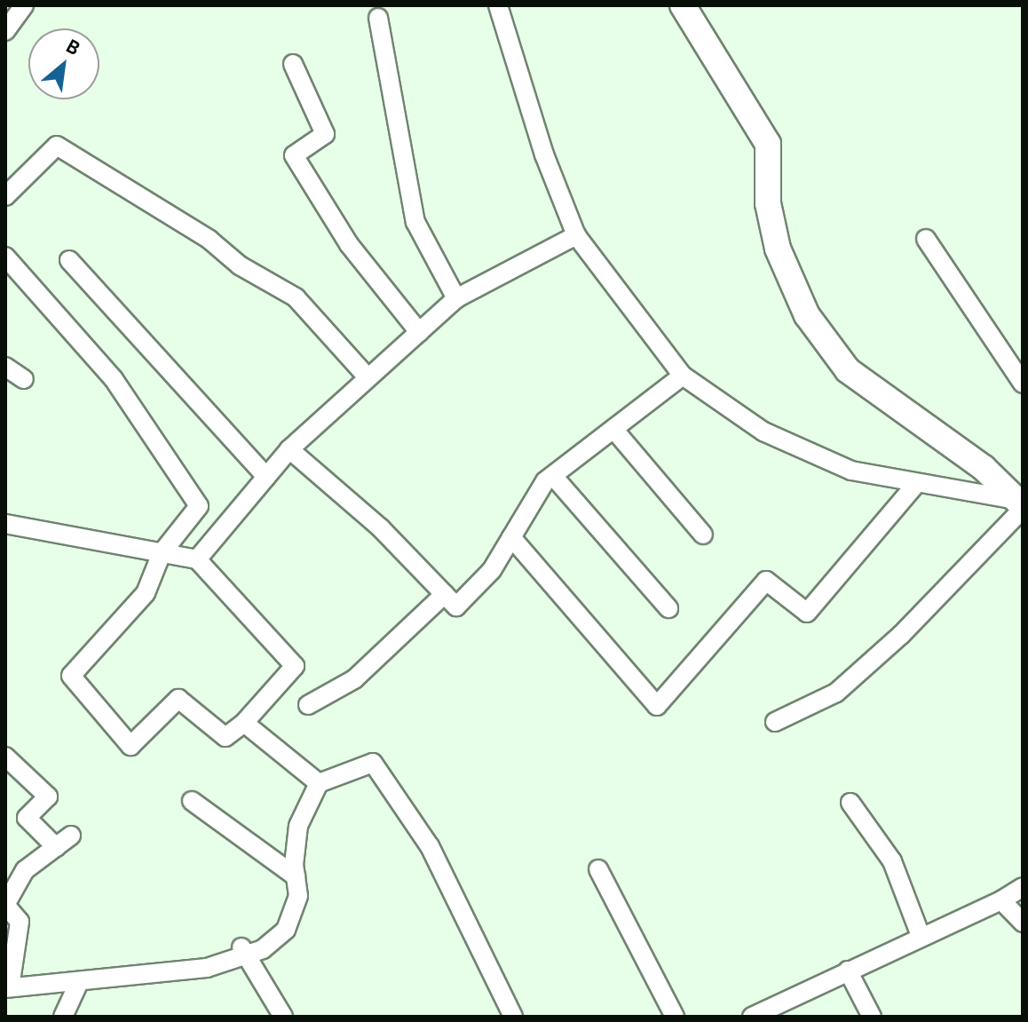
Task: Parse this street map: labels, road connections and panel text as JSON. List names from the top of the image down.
{
  "north": "top right"
}
